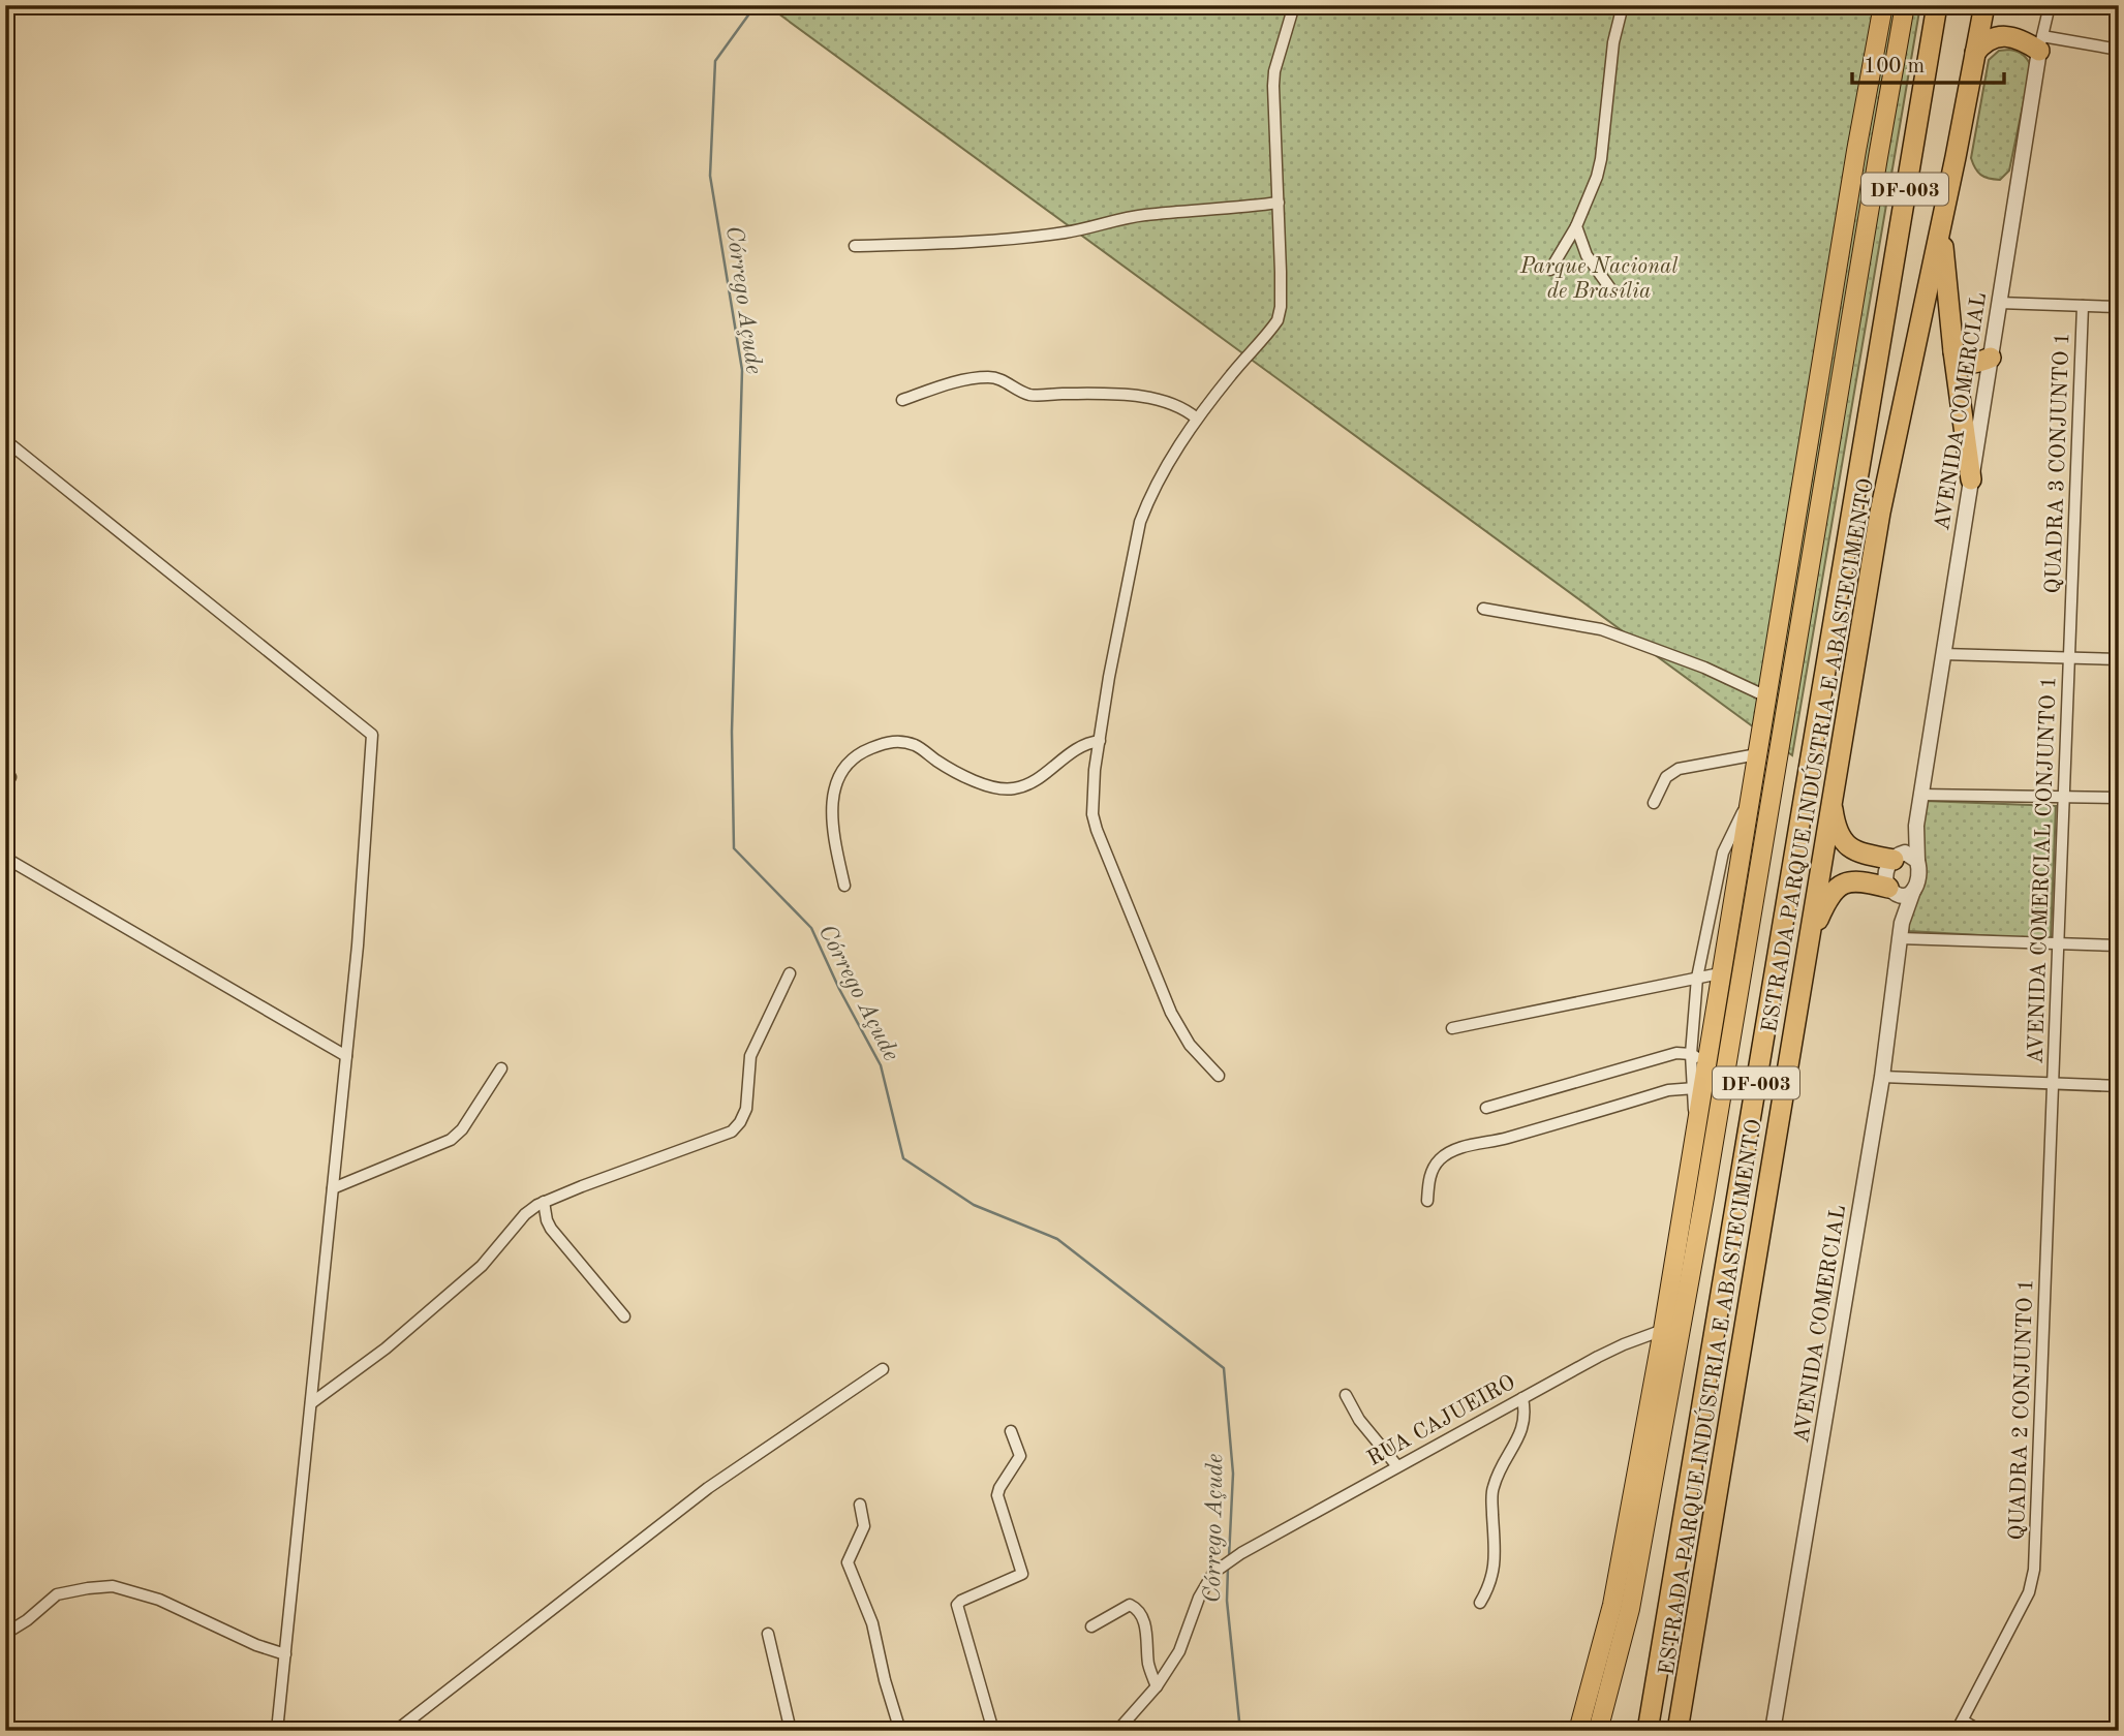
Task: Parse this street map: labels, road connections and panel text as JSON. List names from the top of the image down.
{
  "streets": {
    "highway": ["DF-003", "ESTRADA PARQUE INDÚSTRIA E ABASTECIMENTO"],
    "street": [
      "AVENIDA COMERCIAL",
      "QUADRA 3 CONJUNTO 1",
      "AVENIDA COMERCIAL CONJUNTO 1",
      "QUADRA 2 CONJUNTO 1",
      "RUA CAJUEIRO"
    ]
  },
  "crossings": [
    ["QUADRA 3 CONJUNTO 1", "AVENIDA COMERCIAL CONJUNTO 1"],
    ["AVENIDA COMERCIAL CONJUNTO 1", "QUADRA 2 CONJUNTO 1"]
  ],
  "water": ["Córrego Açude"],
  "parks": ["Parque Nacional de Brasília"],
  "scale_bar": "100 m"
}
